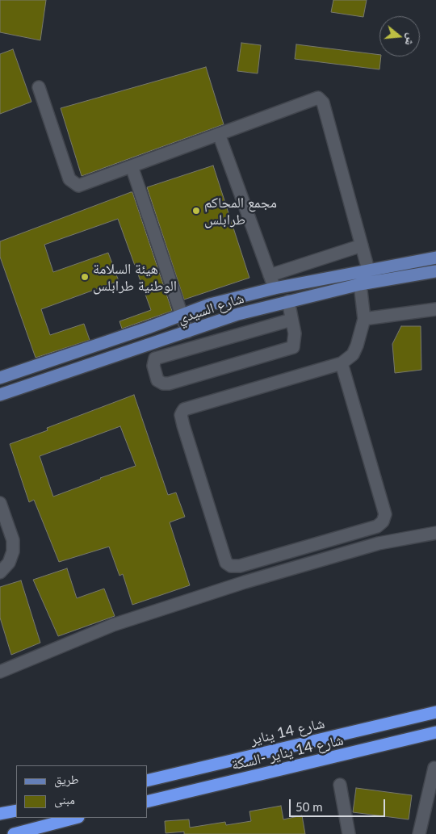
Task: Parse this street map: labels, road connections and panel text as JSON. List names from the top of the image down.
{
  "streets": {
    "highway": ["شارع 14 يناير", "شارع 14 يناير -السكة"],
    "main road": ["شارع السيدي"]
  },
  "places": ["مجمع المحاكم طرابلس", "هيئة السلامة الوطنية طرابلس"],
  "legend": ["طريق", "مبنى"],
  "scale_bar": "50 m",
  "north": "right"
}
